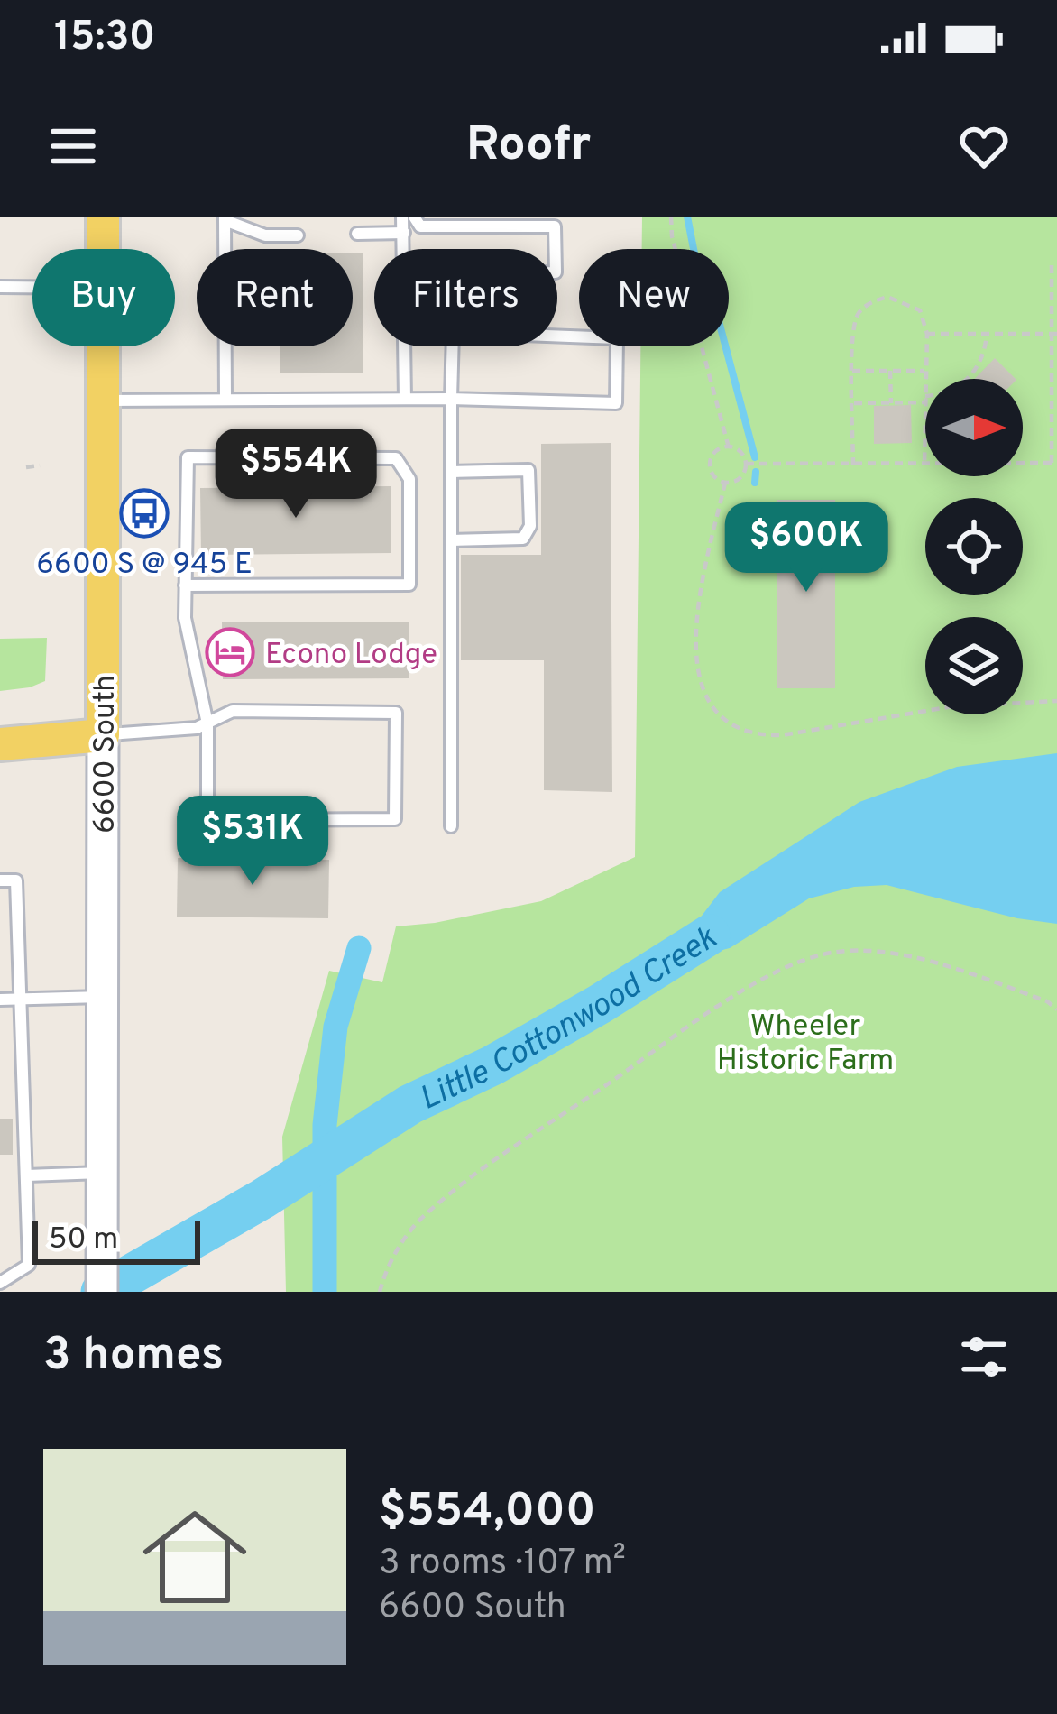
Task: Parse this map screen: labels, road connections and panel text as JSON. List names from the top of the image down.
{
  "streets": {
    "main road": ["6600 South"]
  },
  "water": ["Little Cottonwood Creek"],
  "parks": ["Wheeler Historic Farm"],
  "places": {
    "bus stop": ["6600 S @ 945 E"],
    "hotel": ["Econo Lodge"]
  },
  "scale_bar": "50 m",
  "north": "right",
  "page": {
    "status": "15:30",
    "header": "Roofr",
    "chip": [
      "Buy",
      "Rent",
      "Filters",
      "New"
    ],
    "price": ["$554K", "$600K", "$531K"],
    "scale": "50 m",
    "heading": "3 homes",
    "list": [
      {
        "name": "$554,000",
        "note": "3 rooms · 107 m² · 6600 South"
      }
    ]
  }
}
